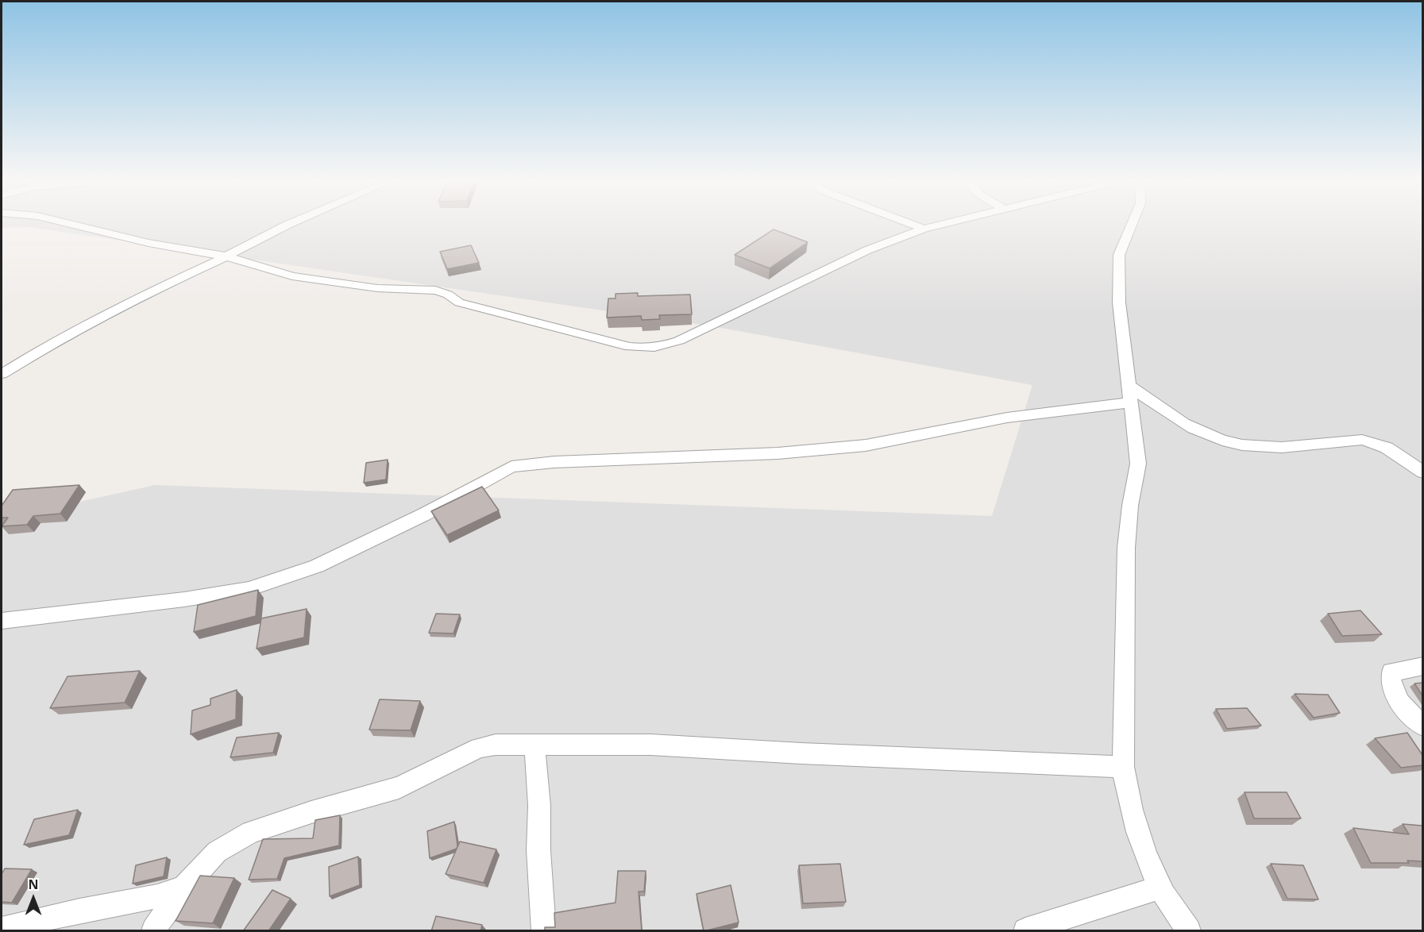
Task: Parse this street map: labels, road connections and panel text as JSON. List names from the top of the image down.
{
  "north": "top"
}
